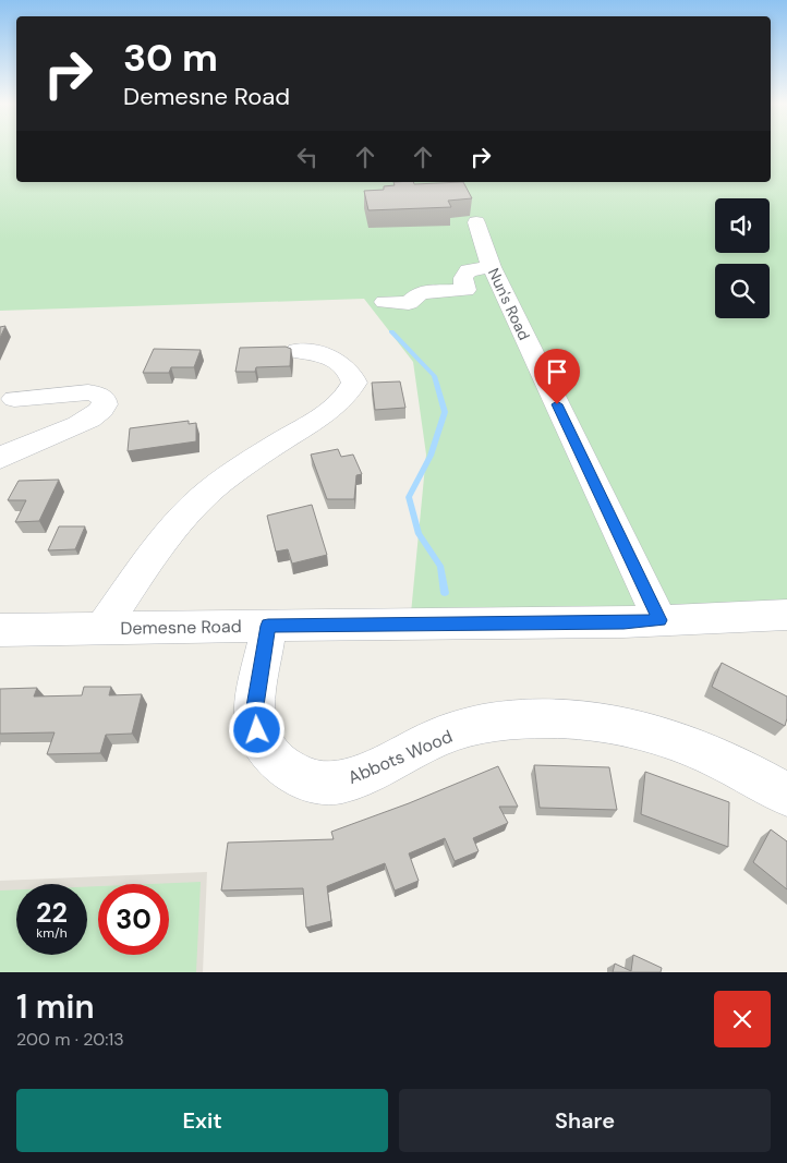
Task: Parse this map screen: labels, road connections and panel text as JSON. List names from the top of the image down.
{
  "streets": {
    "street": ["Nun's Road", "Demesne Road", "Abbots Wood"]
  },
  "crossings": [
    ["Nun's Road", "Demesne Road"],
    ["Demesne Road", "Abbots Wood"]
  ],
  "page": {
    "turn": ["30 m", "Demesne Road"],
    "speed": "22 km/h",
    "limit": "30",
    "heading": ["1 min", "200 m · 20:13"],
    "buttons": ["Exit", "Share"]
  }
}
